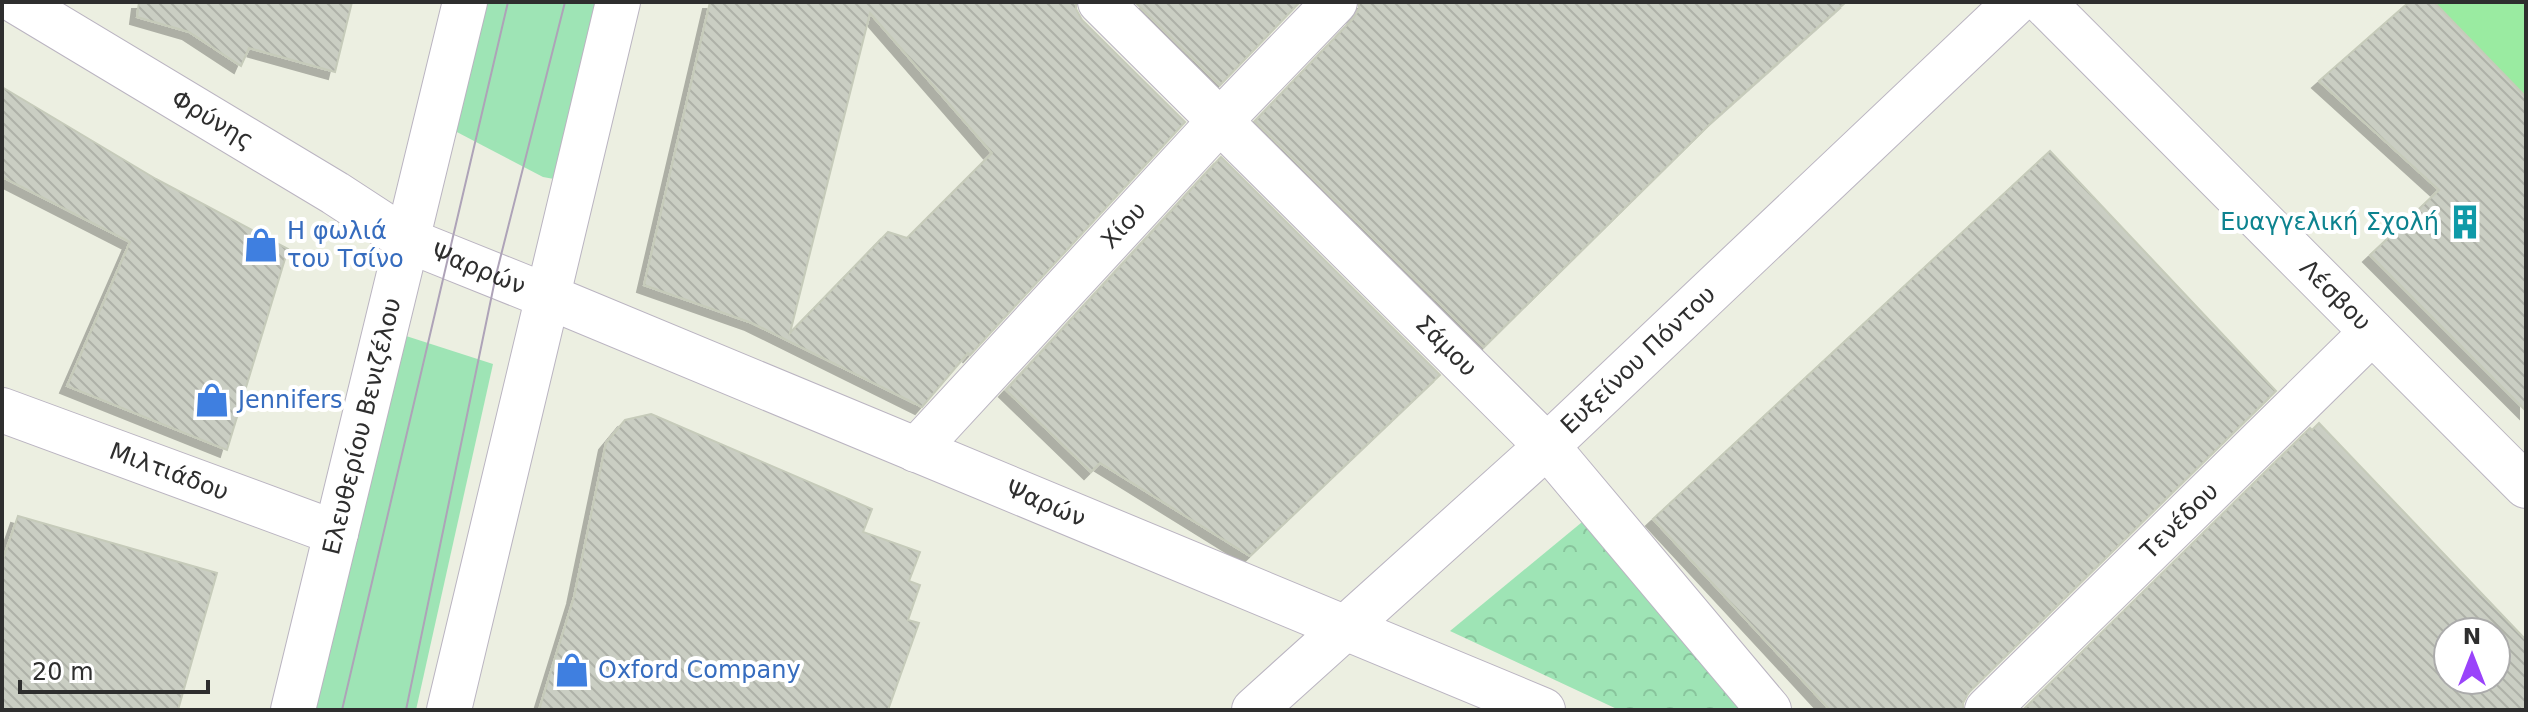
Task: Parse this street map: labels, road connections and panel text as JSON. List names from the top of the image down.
{
  "streets": {
    "street": [
      "Φρύνης",
      "Χίου",
      "Ψαρρών",
      "Λέσβου",
      "Σάμου",
      "Ευξείνου Πόντου",
      "Ελευθερίου Βενιζέλου",
      "Μιλτιάδου",
      "Ψαρών",
      "Τενέδου"
    ]
  },
  "crossings": [
    ["Φρύνης", "Ψαρρών"],
    ["Φρύνης", "Ελευθερίου Βενιζέλου"],
    ["Χίου", "Σάμου"],
    ["Χίου", "Ψαρών"],
    ["Ψαρρών", "Ελευθερίου Βενιζέλου"],
    ["Ψαρρών", "Ψαρών"],
    ["Λέσβου", "Τενέδου"],
    ["Σάμου", "Ευξείνου Πόντου"],
    ["Ευξείνου Πόντου", "Ψαρών"],
    ["Ελευθερίου Βενιζέλου", "Μιλτιάδου"]
  ],
  "places": {
    "building": ["Ευαγγελική Σχολή"],
    "shop": ["Η φωλιά του Τσίνο", "Jennifers", "Oxford Company"]
  },
  "scale_bar": "20 m",
  "north": "top"
}
